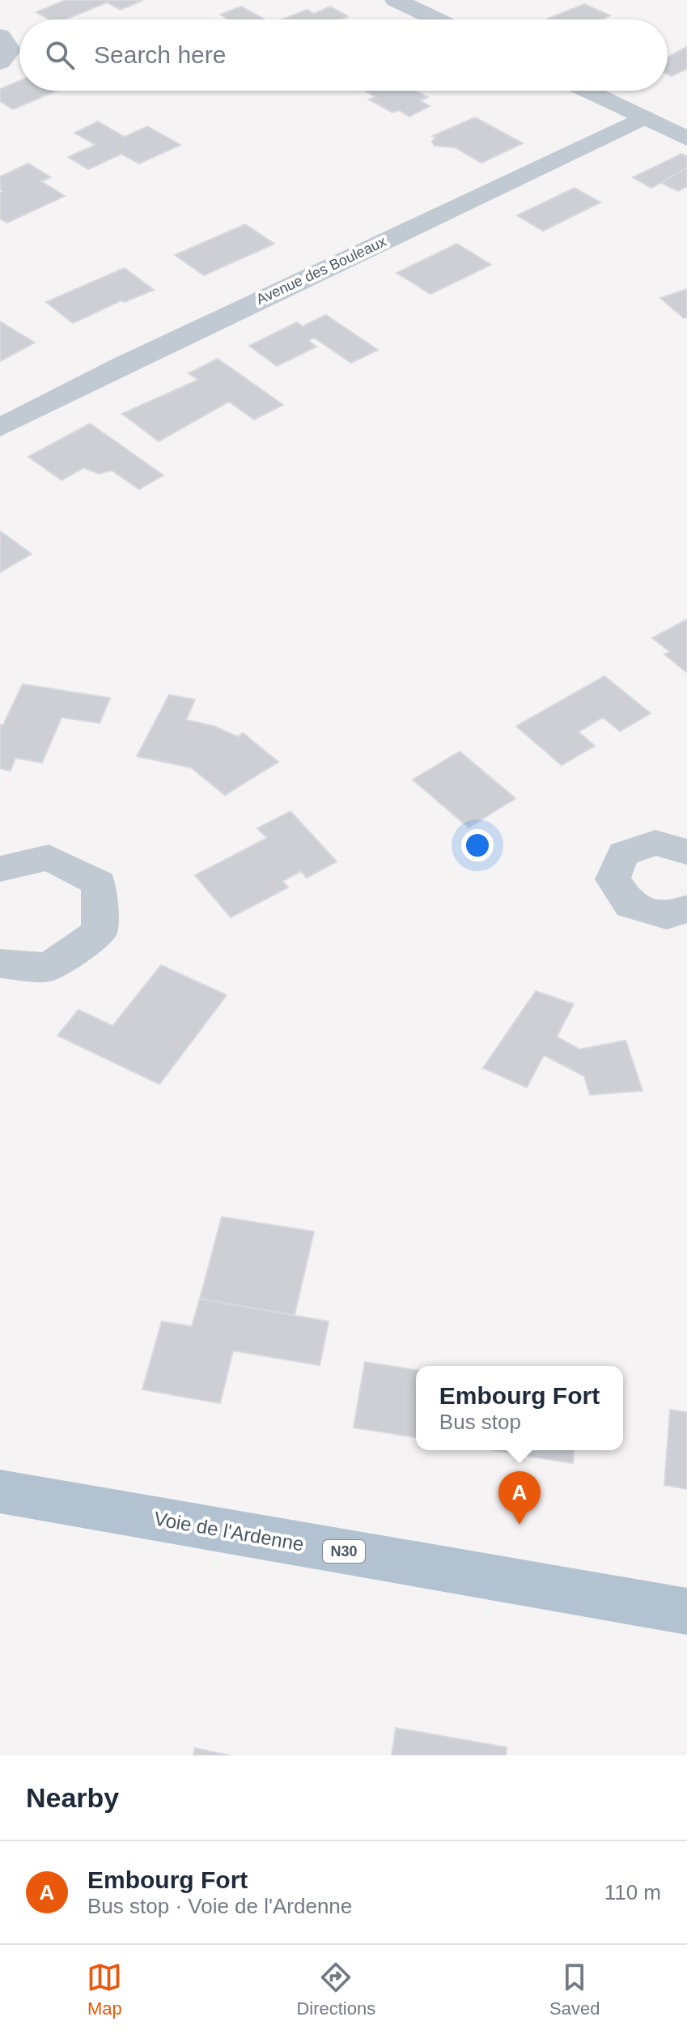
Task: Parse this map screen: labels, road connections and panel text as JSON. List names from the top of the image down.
{
  "streets": {
    "main road": ["Voie de l'Ardenne", "N30"],
    "street": ["Avenue des Bouleaux"]
  },
  "page": {
    "search": "Search here",
    "popup": ["Embourg Fort", "Bus stop"],
    "pins": "A",
    "heading": "Nearby",
    "list": [
      {
        "mark": "A",
        "name": "Embourg Fort",
        "note": "Bus stop · Voie de l'Ardenne",
        "value": "110 m"
      }
    ],
    "nav": ["Map", "Directions", "Saved"]
  }
}
